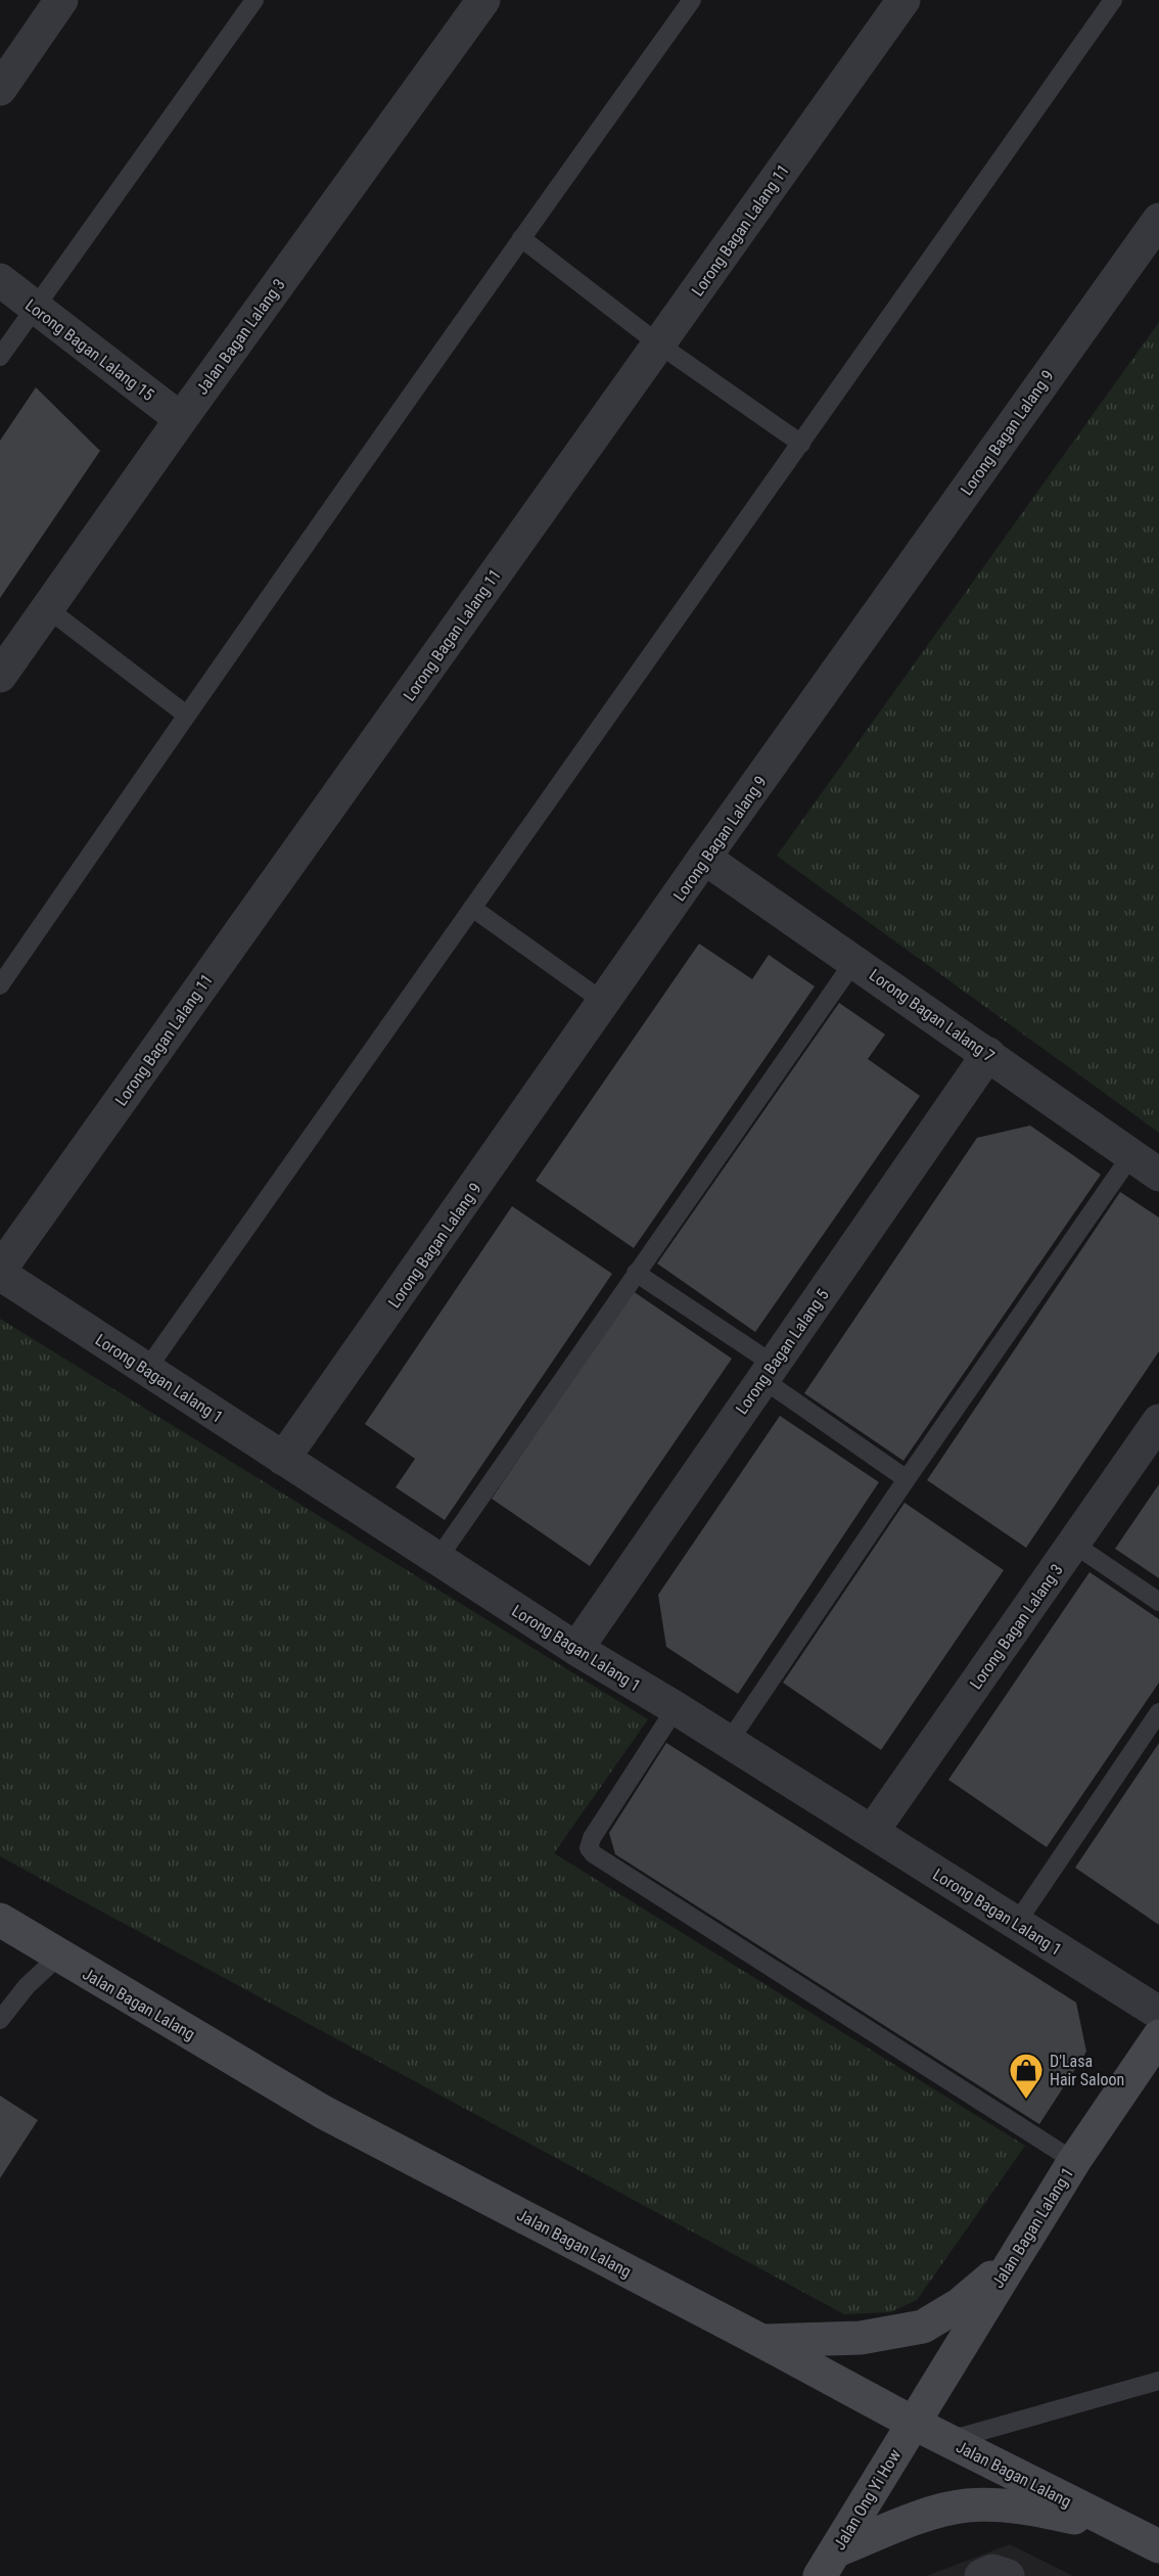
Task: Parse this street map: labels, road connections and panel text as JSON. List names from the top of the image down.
{
  "streets": {
    "main road": ["Jalan Bagan Lalang", "Jalan Bagan Lalang 1", "Jalan Ong Yi How"],
    "street": [
      "Lorong Bagan Lalang 11",
      "Jalan Bagan Lalang 3",
      "Lorong Bagan Lalang 15",
      "Lorong Bagan Lalang 9",
      "Lorong Bagan Lalang 7",
      "Lorong Bagan Lalang 5",
      "Lorong Bagan Lalang 1",
      "Lorong Bagan Lalang 3"
    ]
  },
  "crossings": [
    ["Lorong Bagan Lalang 11", "Lorong Bagan Lalang 1"],
    ["Jalan Bagan Lalang 3", "Lorong Bagan Lalang 15"],
    ["Lorong Bagan Lalang 9", "Lorong Bagan Lalang 7"],
    ["Lorong Bagan Lalang 9", "Lorong Bagan Lalang 1"],
    ["Lorong Bagan Lalang 7", "Lorong Bagan Lalang 5"],
    ["Lorong Bagan Lalang 5", "Lorong Bagan Lalang 1"],
    ["Lorong Bagan Lalang 1", "Lorong Bagan Lalang 3"],
    ["Jalan Bagan Lalang", "Jalan Bagan Lalang 1"],
    ["Jalan Bagan Lalang", "Jalan Ong Yi How"],
    ["Jalan Bagan Lalang 1", "Jalan Ong Yi How"]
  ],
  "places": {
    "shop": ["D'Lasa Hair Saloon"]
  }
}
